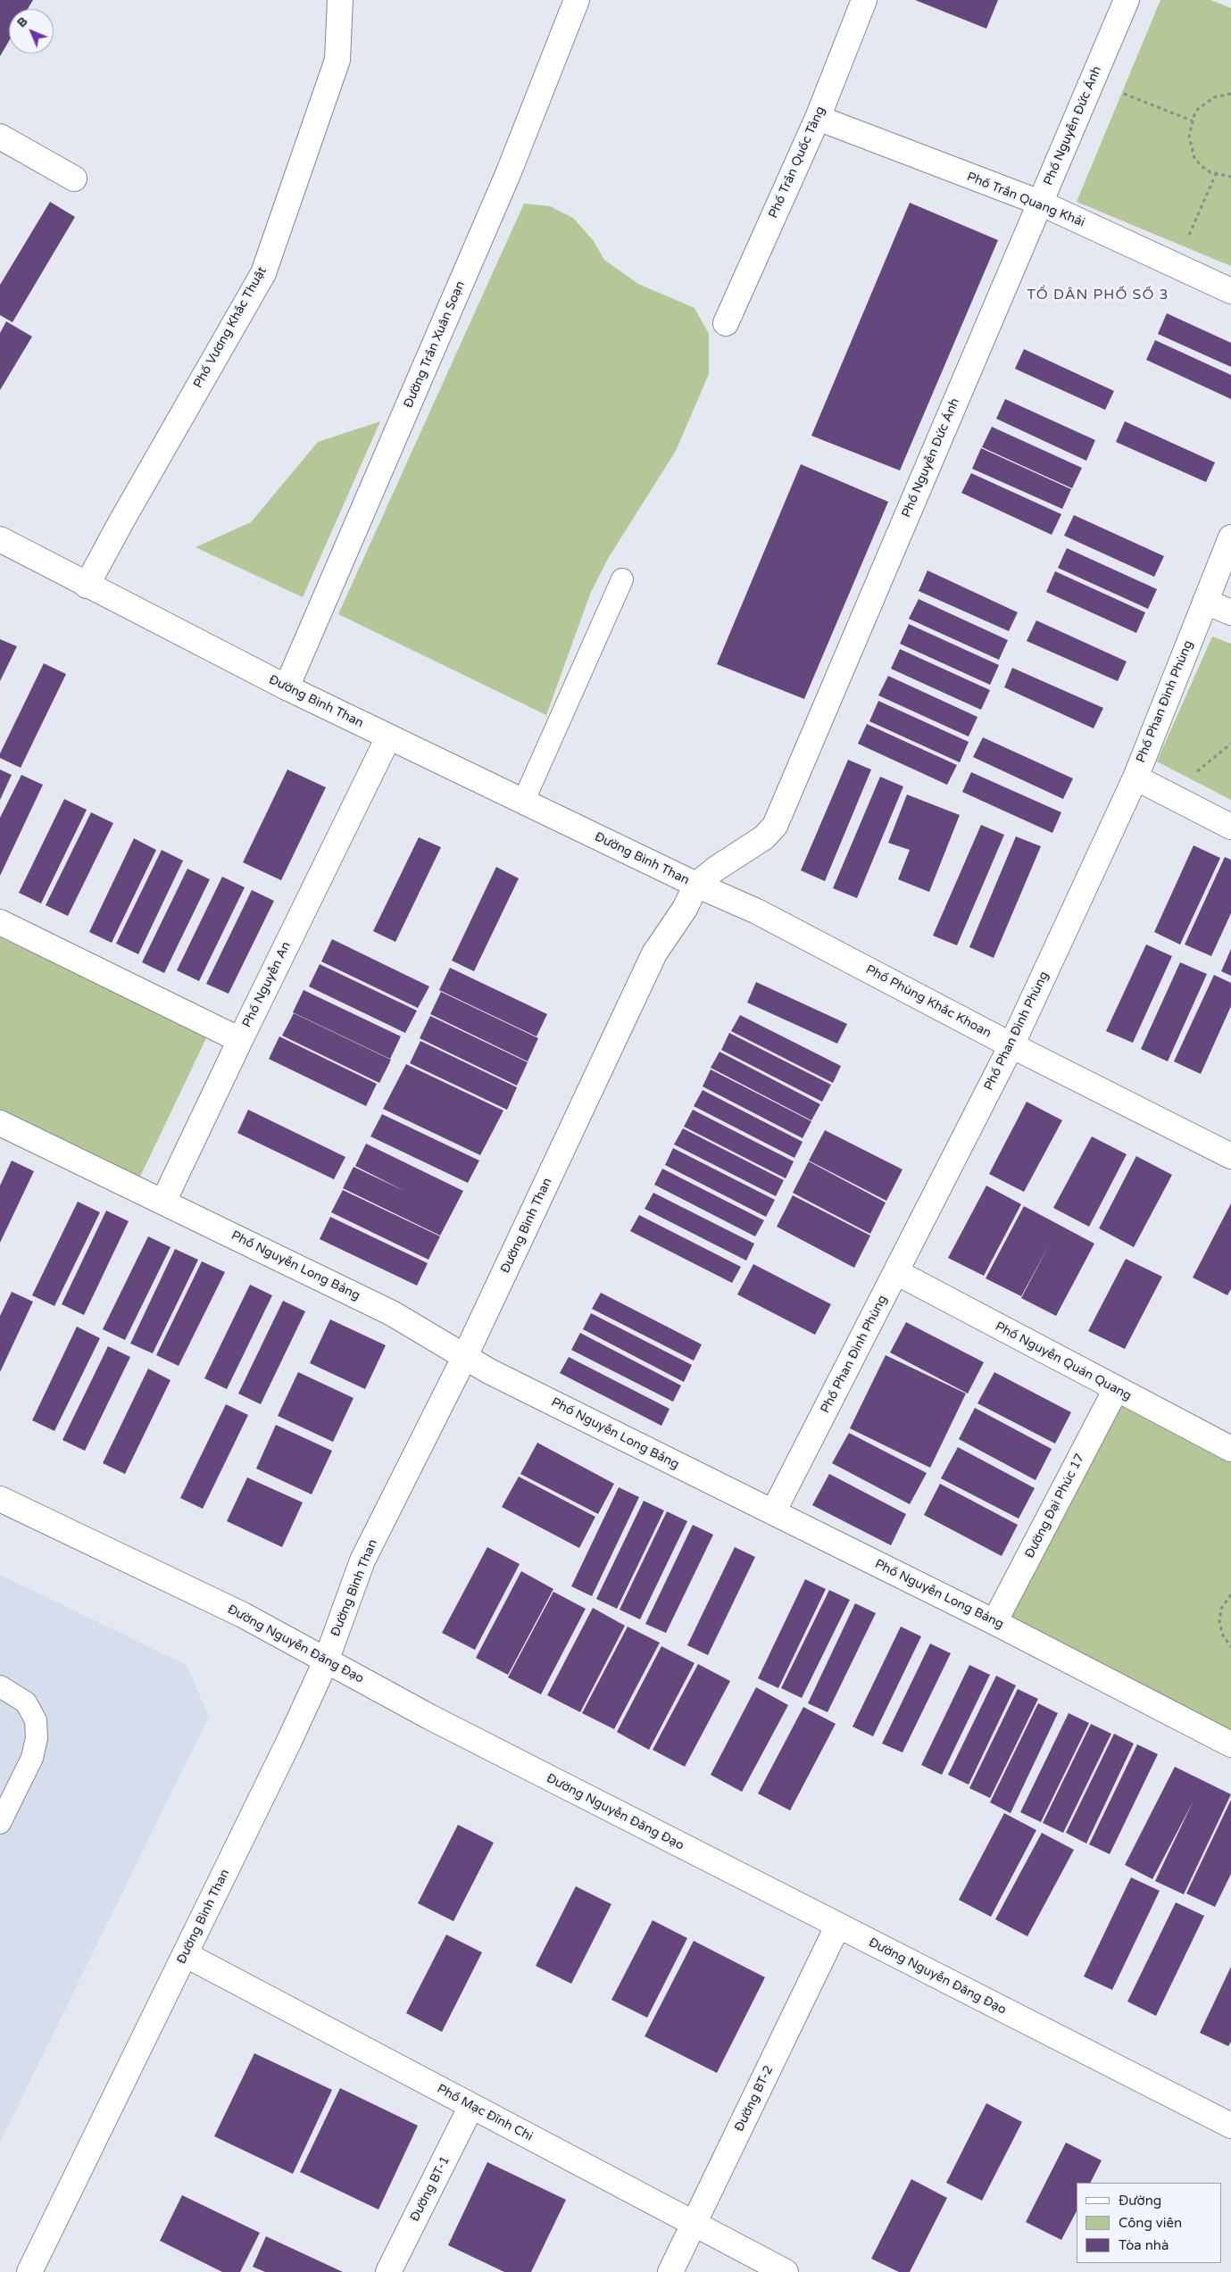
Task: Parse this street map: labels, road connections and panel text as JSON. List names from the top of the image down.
{
  "streets": {
    "street": [
      "Phố Nguyễn Đức Ánh",
      "Phố Trần Quốc Tảng",
      "Phố Trần Quang Khải",
      "Phố Vương Khắc Thuật",
      "Đường Trần Xuân Soạn",
      "Đường Bình Than",
      "Phố Phan Đình Phùng",
      "Phố Nguyễn An",
      "Phố Phùng Khắc Khoan",
      "Phố Nguyễn Long Bảng",
      "Phố Nguyễn Quán Quang",
      "Đường Đại Phúc 17",
      "Đường Nguyễn Đăng Đạo",
      "Đường BT-2",
      "Phố Mạc Đĩnh Chi",
      "Đường BT-1"
    ]
  },
  "crossings": [
    ["Phố Nguyễn Đức Ánh", "Phố Trần Quang Khải"],
    ["Phố Nguyễn Đức Ánh", "Đường Bình Than"],
    ["Phố Nguyễn Đức Ánh", "Phố Phùng Khắc Khoan"],
    ["Phố Trần Quốc Tảng", "Phố Trần Quang Khải"],
    ["Phố Vương Khắc Thuật", "Đường Bình Than"],
    ["Đường Trần Xuân Soạn", "Đường Bình Than"],
    ["Đường Bình Than", "Phố Nguyễn An"],
    ["Đường Bình Than", "Phố Phùng Khắc Khoan"],
    ["Đường Bình Than", "Phố Nguyễn Long Bảng"],
    ["Đường Bình Than", "Đường Nguyễn Đăng Đạo"],
    ["Đường Bình Than", "Phố Mạc Đĩnh Chi"],
    ["Phố Phan Đình Phùng", "Phố Phùng Khắc Khoan"],
    ["Phố Phan Đình Phùng", "Phố Nguyễn Long Bảng"],
    ["Phố Phan Đình Phùng", "Phố Nguyễn Quán Quang"],
    ["Phố Nguyễn Long Bảng", "Đường Đại Phúc 17"],
    ["Phố Nguyễn Quán Quang", "Đường Đại Phúc 17"],
    ["Đường Nguyễn Đăng Đạo", "Đường BT-2"],
    ["Đường BT-2", "Phố Mạc Đĩnh Chi"],
    ["Phố Mạc Đĩnh Chi", "Đường BT-1"]
  ],
  "districts": ["TỔ DÂN PHỐ SỐ 3"],
  "legend": ["Đường", "Công viên", "Tòa nhà"],
  "north": "top left"
}
